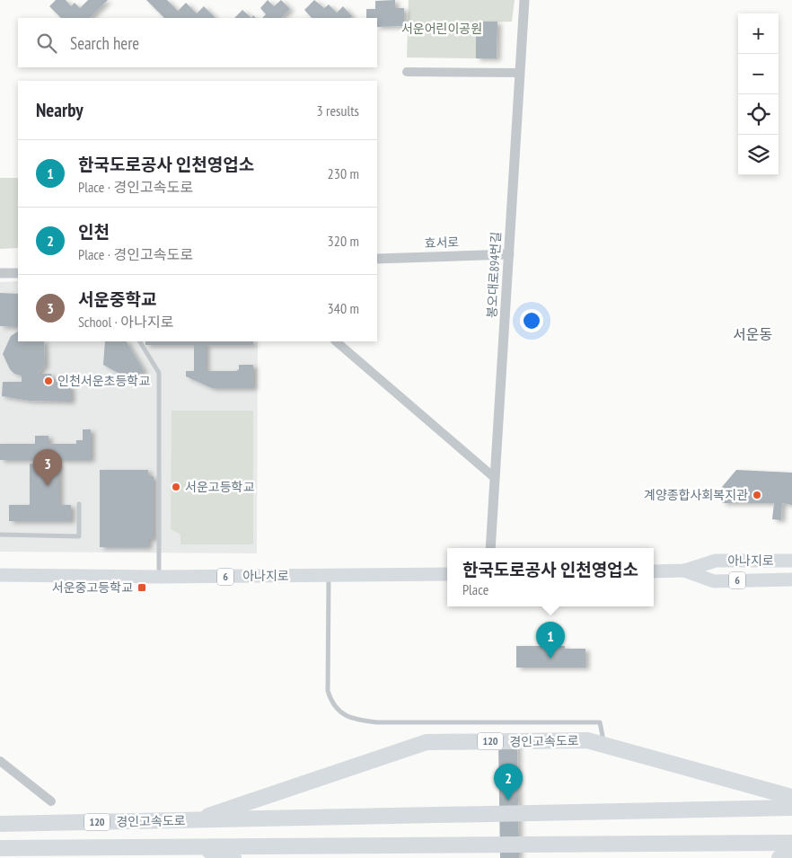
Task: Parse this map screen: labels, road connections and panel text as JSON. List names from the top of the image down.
{
  "streets": {
    "highway": ["120", "경인고속도로"],
    "main road": ["아나지로", "6"],
    "street": ["효서로", "봉오대로894번길"]
  },
  "crossings": [
    ["효서로", "봉오대로894번길"]
  ],
  "districts": ["서운동"],
  "parks": ["서운어린이공원"],
  "places": {
    "other": ["인천서운초등학교", "서운고등학교", "계양종합사회복지관"],
    "transit": ["서운중고등학교"]
  },
  "page": {
    "map_buttons": ["+", "−"],
    "search": "Search here",
    "heading": ["Nearby", "3 results"],
    "list": [
      {
        "mark": "1",
        "name": "한국도로공사 인천영업소",
        "note": "Place · 경인고속도로",
        "value": "230 m"
      },
      {
        "mark": "2",
        "name": "인천",
        "note": "Place · 경인고속도로",
        "value": "320 m"
      },
      {
        "mark": "3",
        "name": "서운중학교",
        "note": "School · 아나지로",
        "value": "340 m"
      }
    ],
    "pins": ["3", "1", "2"],
    "popup": ["한국도로공사 인천영업소", "Place"]
  }
}
